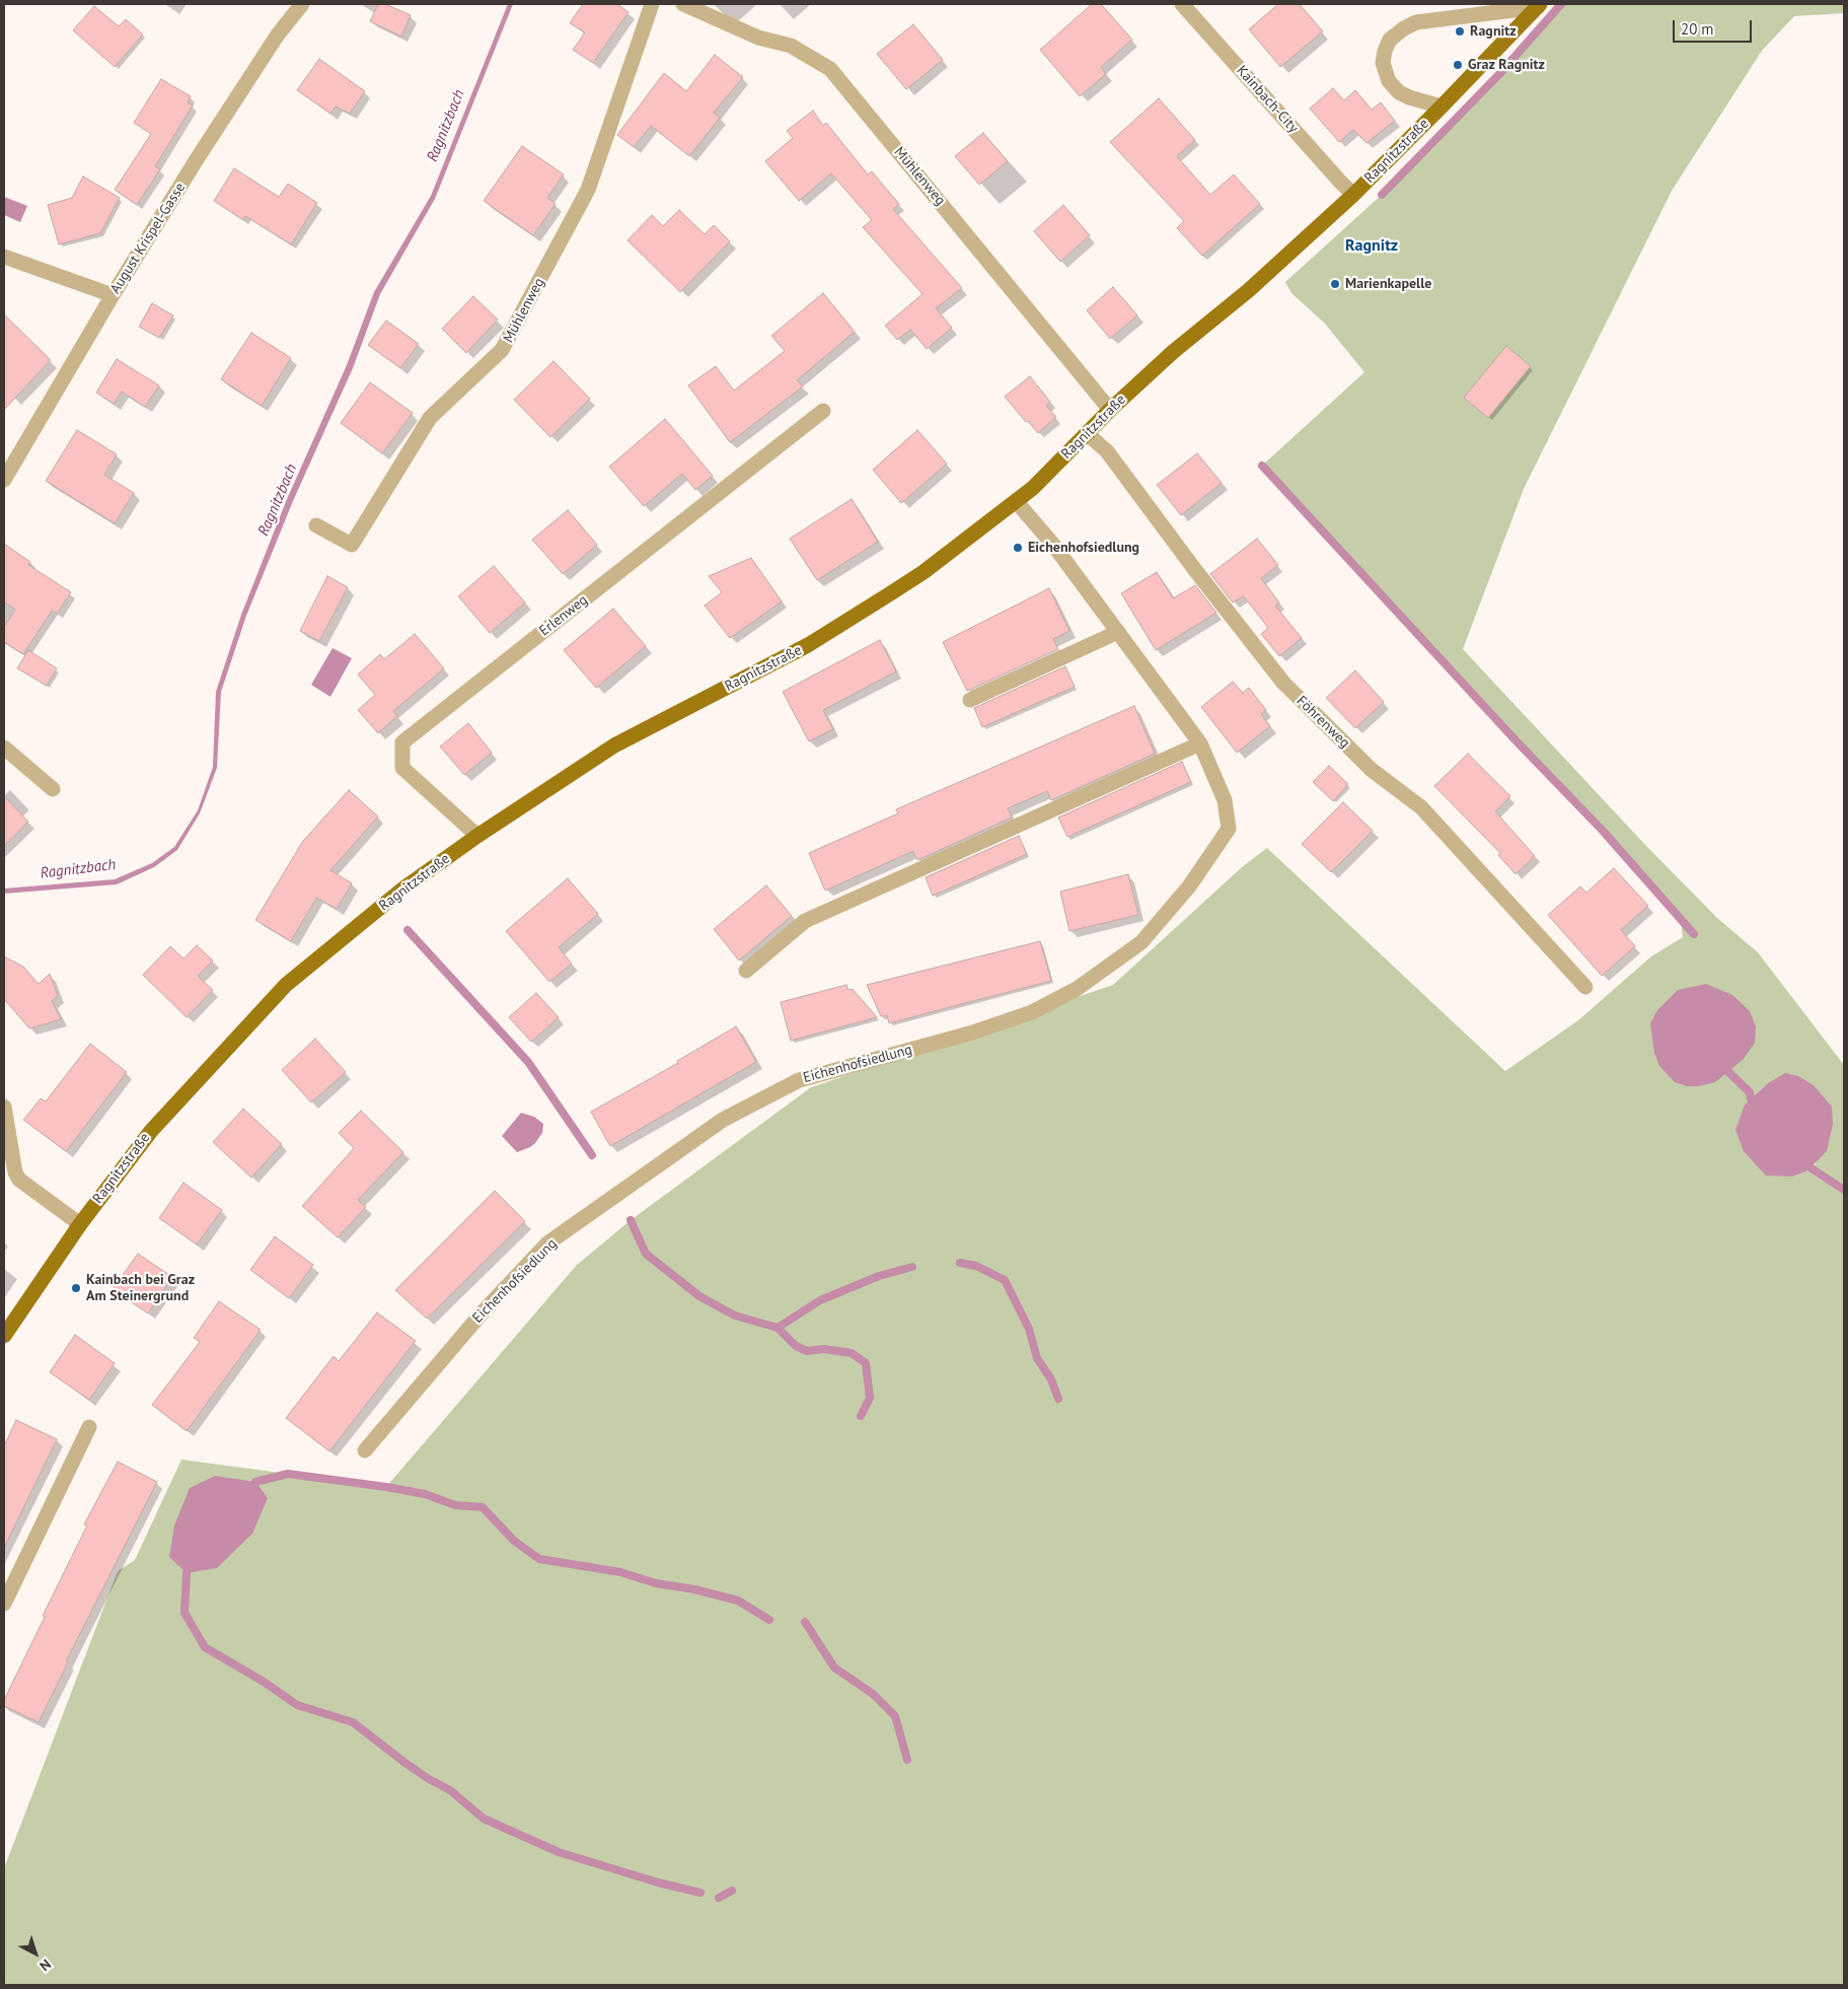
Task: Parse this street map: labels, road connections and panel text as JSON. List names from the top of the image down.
{
  "streets": {
    "main road": ["Ragnitzstraße"],
    "street": [
      "Kainbach-City",
      "Mühlenweg",
      "August Krispel-Gasse",
      "Erlenweg",
      "Föhrenweg",
      "Eichenhofsiedlung"
    ]
  },
  "crossings": [
    ["Kainbach-City", "Ragnitzstraße"],
    ["Ragnitzstraße", "Mühlenweg"],
    ["Ragnitzstraße", "Erlenweg"],
    ["Ragnitzstraße", "Föhrenweg"],
    ["Ragnitzstraße", "Eichenhofsiedlung"]
  ],
  "districts": ["Ragnitz"],
  "water": ["Ragnitzbach"],
  "places": [
    "Ragnitz",
    "Graz Ragnitz",
    "Marienkapelle",
    "Eichenhofsiedlung",
    "Kainbach bei Graz Am Steinergrund"
  ],
  "scale_bar": "20 m",
  "north": "bottom right"
}
